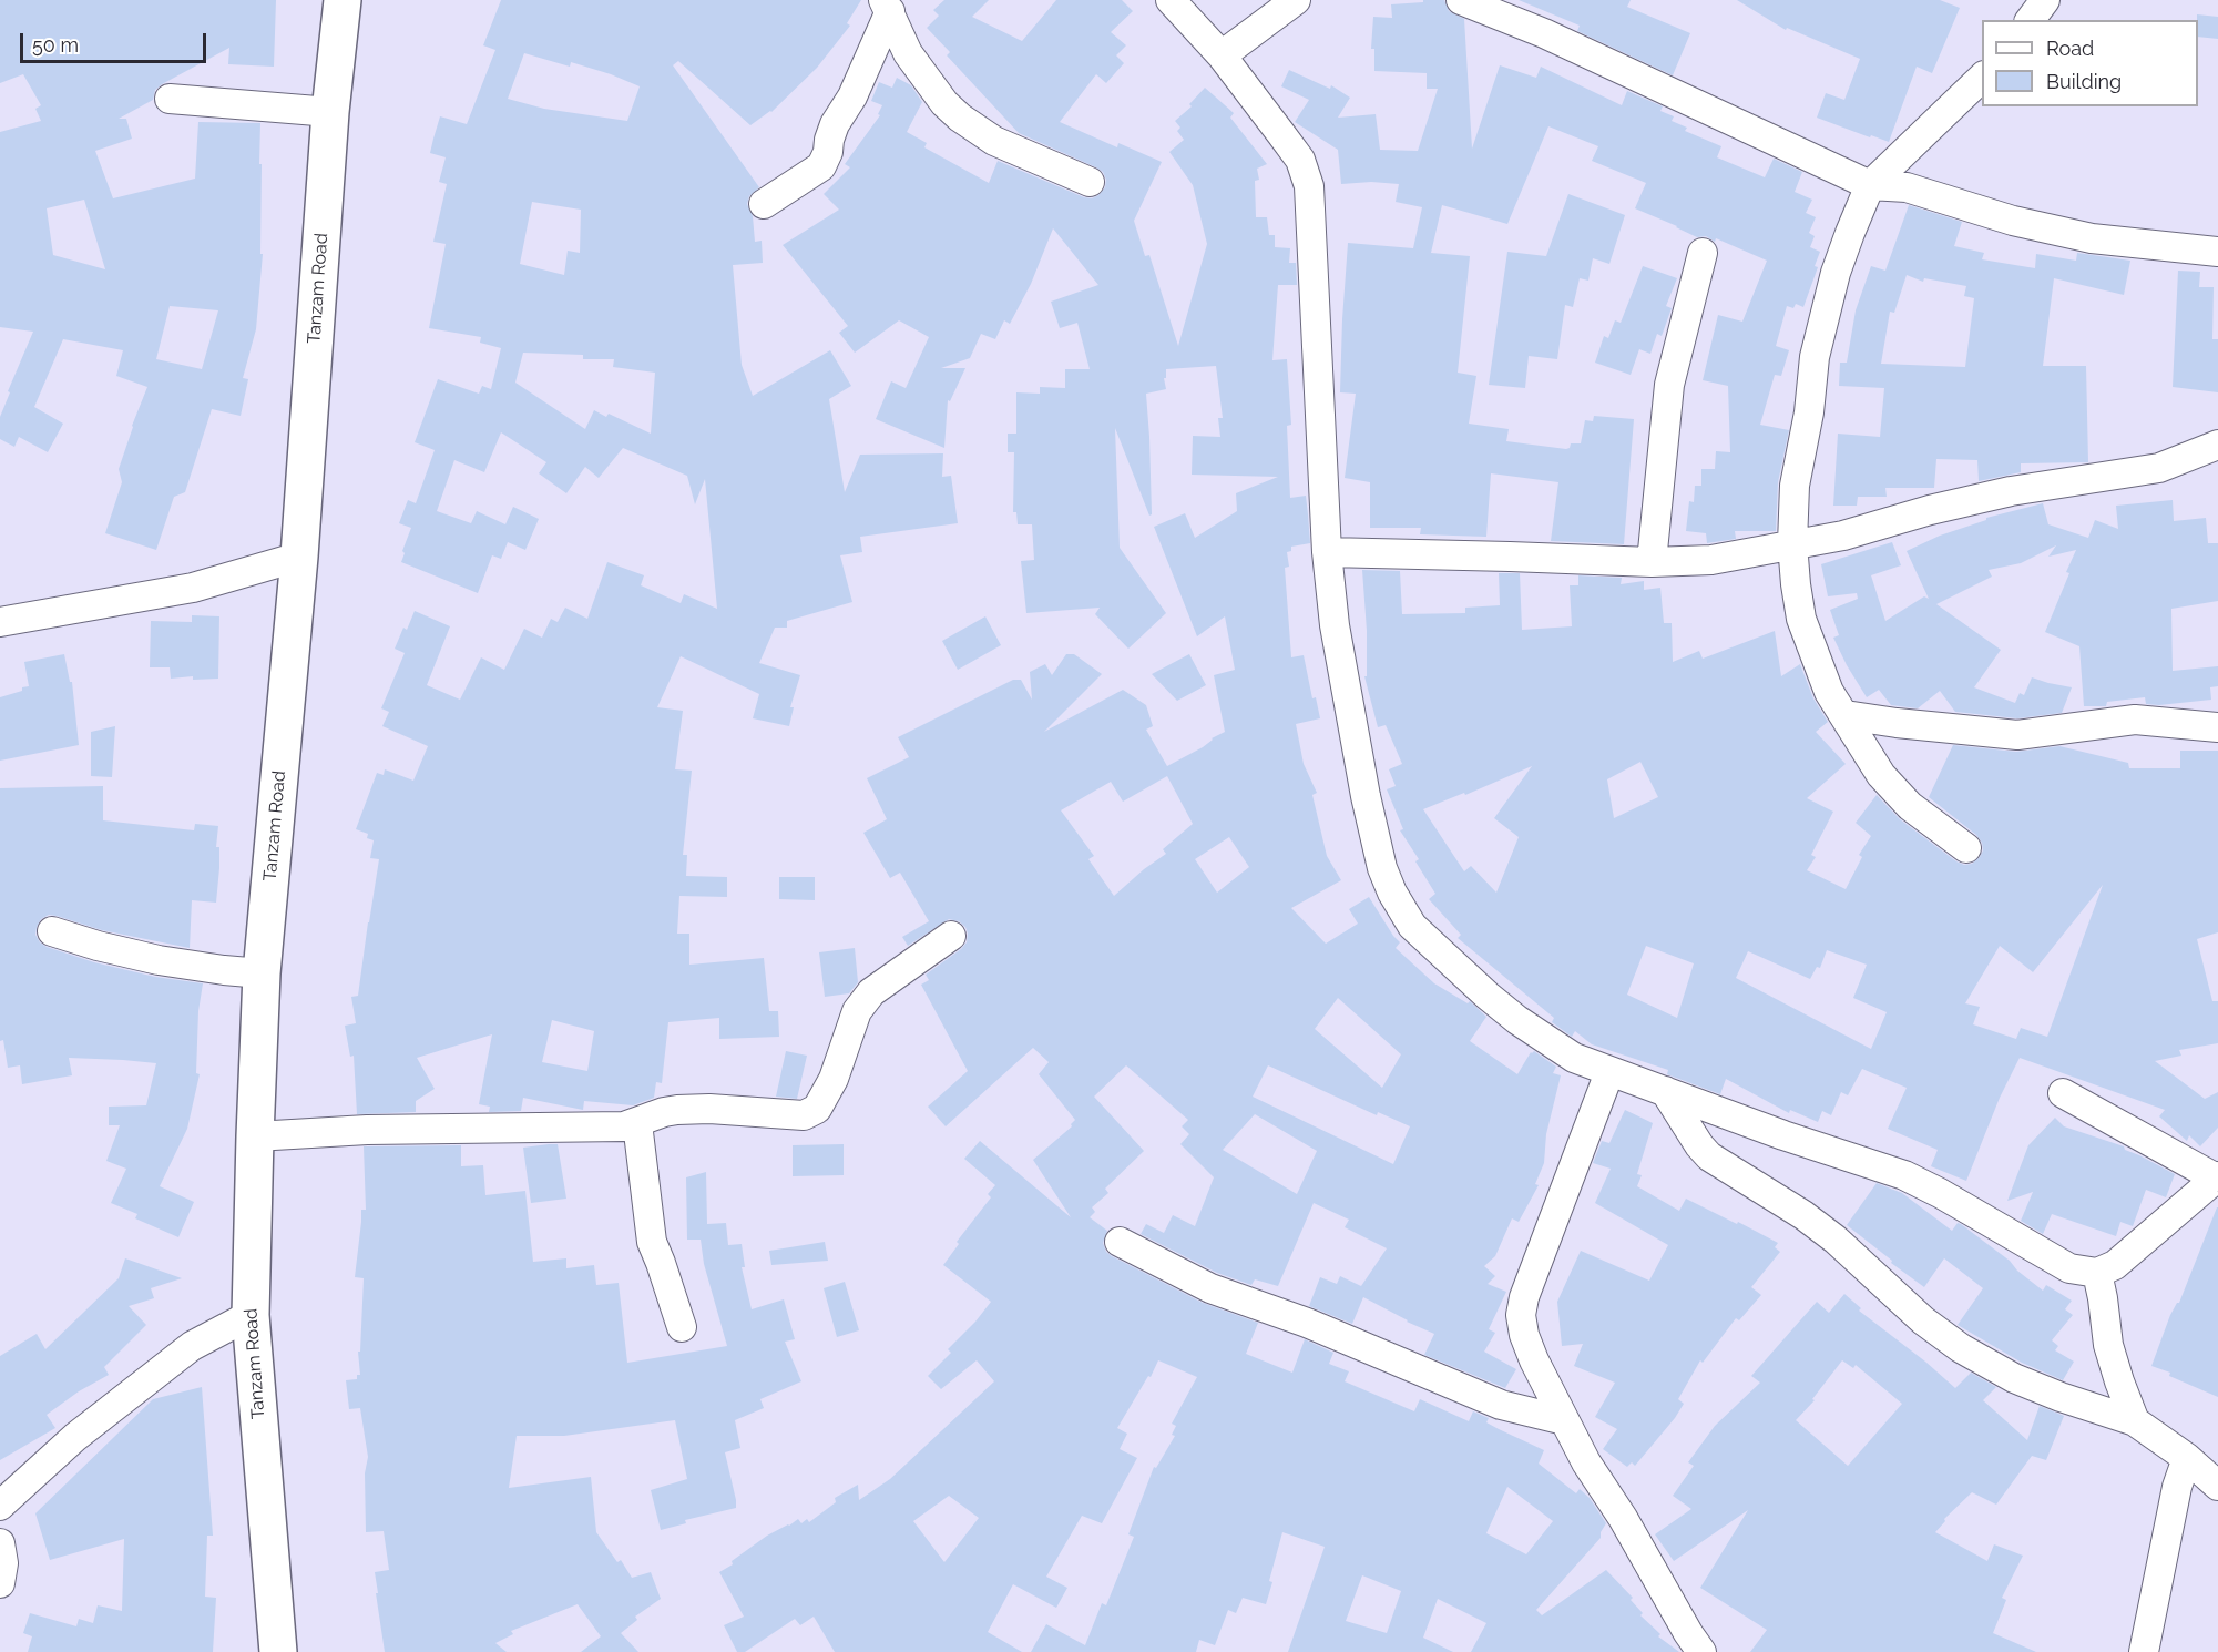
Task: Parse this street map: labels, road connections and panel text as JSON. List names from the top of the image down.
{
  "streets": {
    "highway": ["Tanzam Road"]
  },
  "legend": ["Road", "Building"],
  "scale_bar": "50 m"
}
